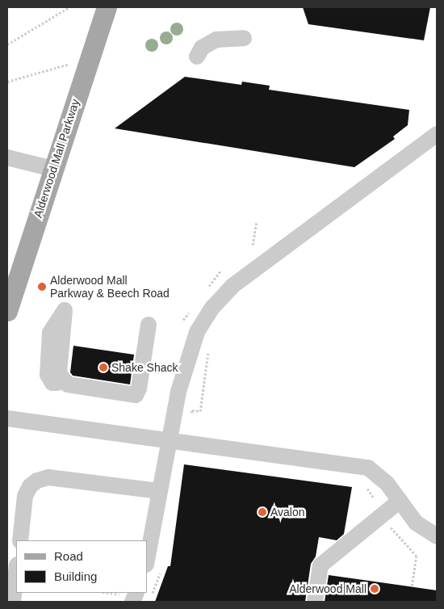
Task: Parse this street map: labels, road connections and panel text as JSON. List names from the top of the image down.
{
  "streets": {
    "main road": ["Alderwood Mall Parkway"]
  },
  "places": [
    "Alderwood Mall Parkway & Beech Road",
    "Shake Shack",
    "Avalon",
    "Alderwood Mall"
  ],
  "legend": ["Road", "Building"]
}
